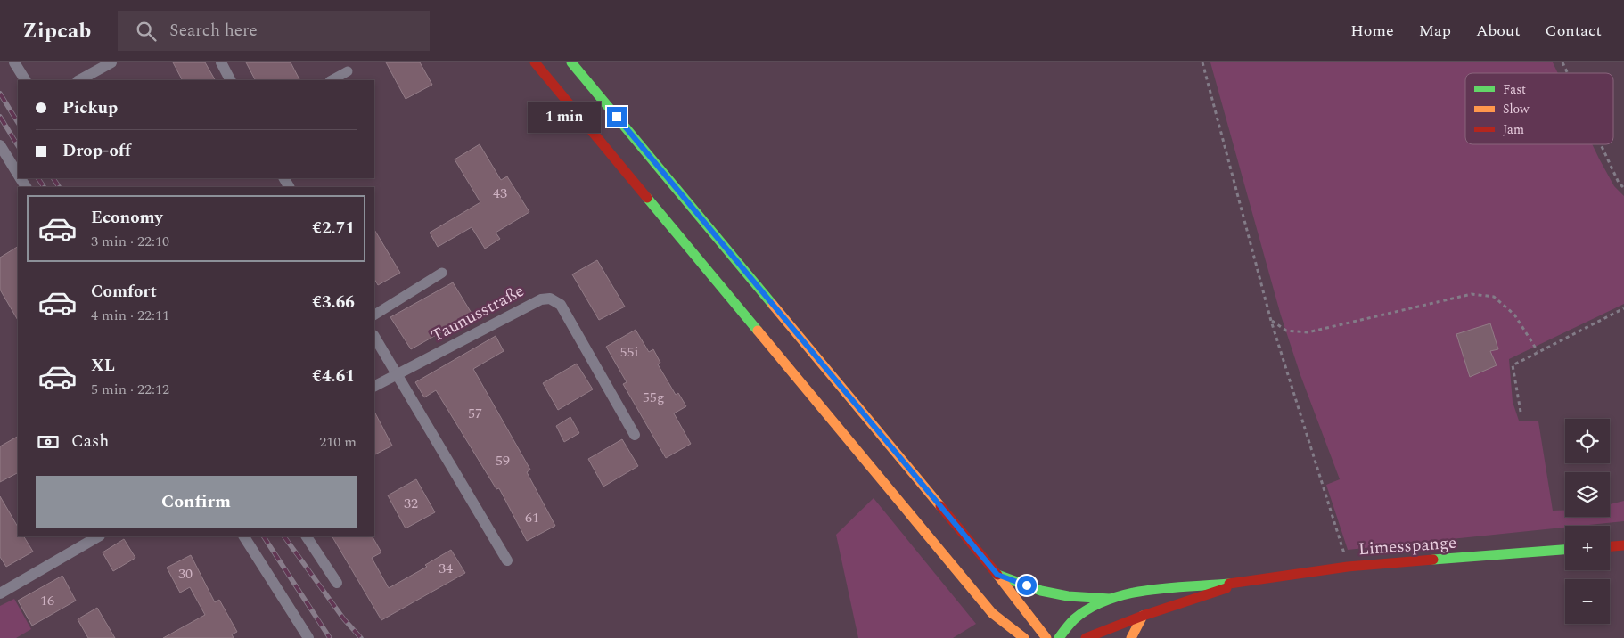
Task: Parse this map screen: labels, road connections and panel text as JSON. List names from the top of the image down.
{
  "streets": {
    "main road": ["Limesspange"],
    "street": ["Taunusstraße"]
  },
  "house_numbers": [
    "43",
    "55i",
    "55g",
    "57",
    "59",
    "32",
    "61",
    "34",
    "30",
    "16"
  ],
  "legend": ["Fast", "Slow", "Jam"],
  "page": {
    "header": "Zipcab",
    "search": "Search here",
    "nav": [
      "Home",
      "Map",
      "About",
      "Contact"
    ],
    "banner": ["Pickup", "Drop-off"],
    "bubble": "1 min",
    "list": [
      {
        "name": "Economy",
        "note": "3 min · 22:10",
        "value": "€2.71"
      },
      {
        "name": "Comfort",
        "note": "4 min · 22:11",
        "value": "€3.66"
      },
      {
        "name": "XL",
        "note": "5 min · 22:12",
        "value": "€4.61"
      }
    ],
    "pay": ["Cash", "210 m"],
    "map_buttons": ["+", "−"],
    "buttons": "Confirm"
  }
}
